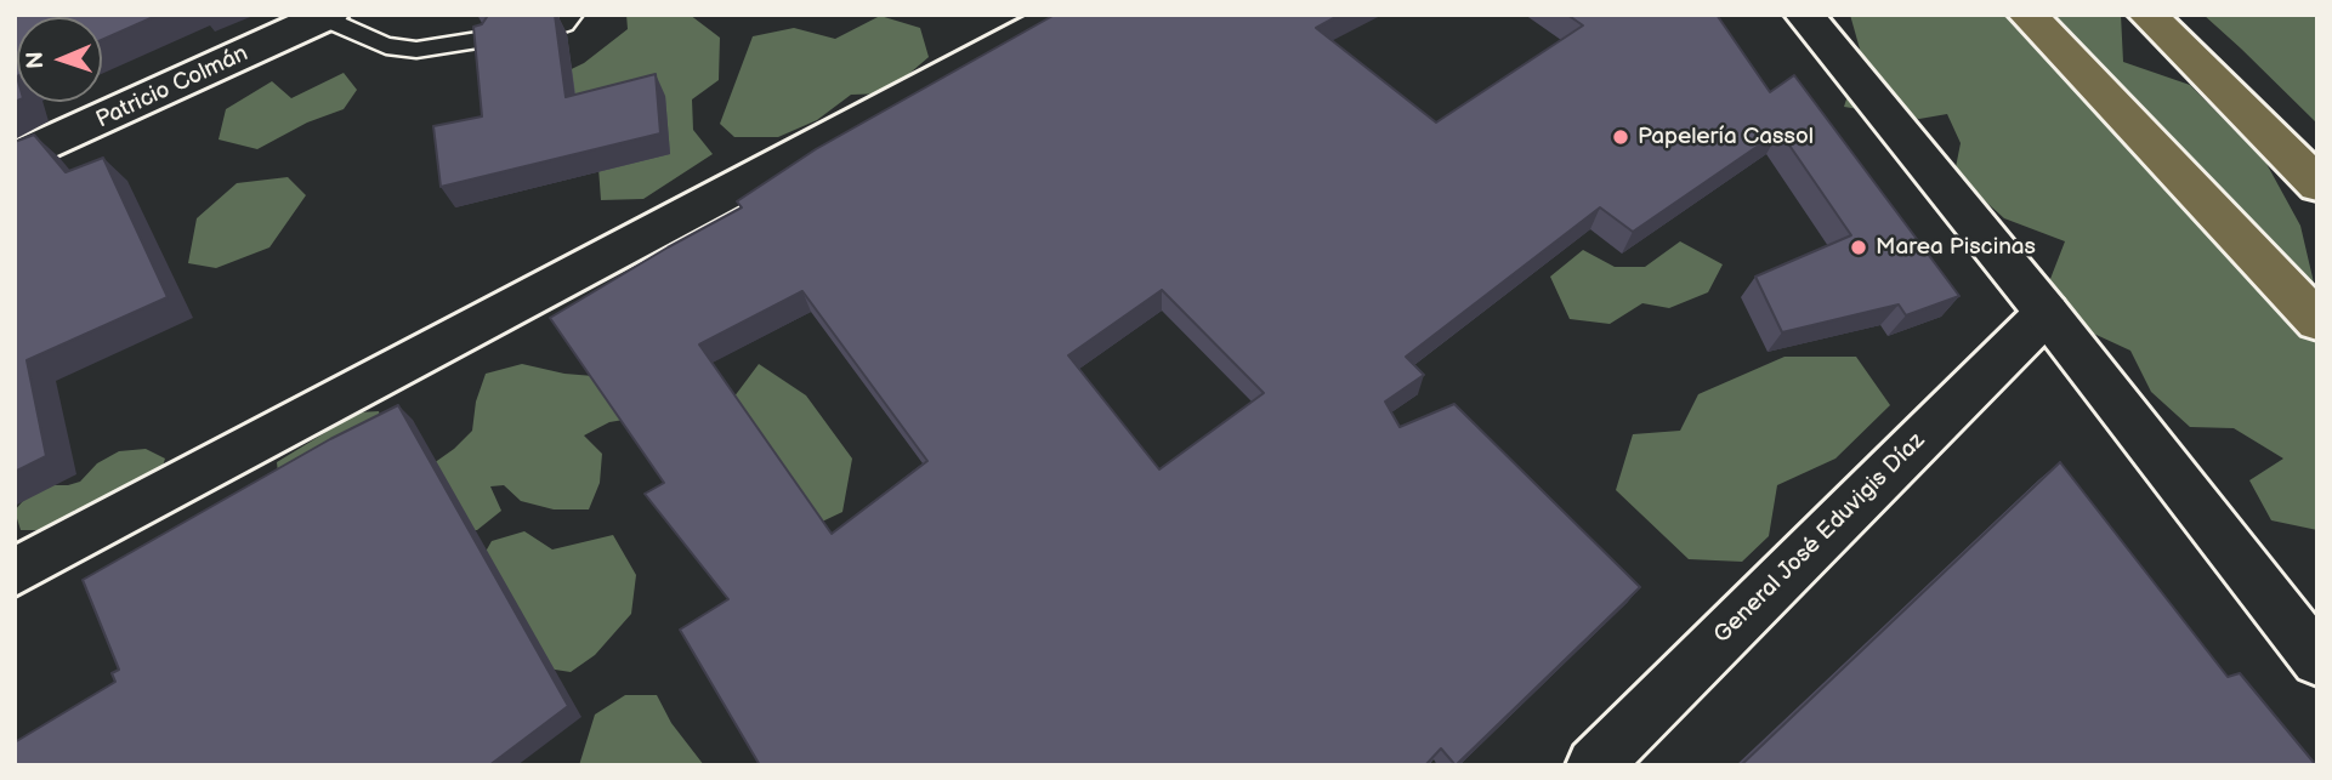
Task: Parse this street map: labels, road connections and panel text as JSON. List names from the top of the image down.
{
  "streets": {
    "street": ["Patricio Colmán", "General José Eduvigis Díaz"]
  },
  "places": ["Papelería Cassol", "Marea Piscinas"],
  "north": "left"
}
